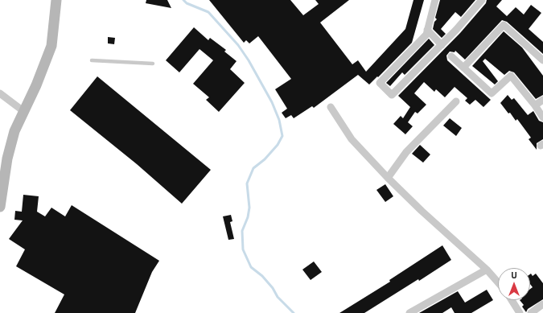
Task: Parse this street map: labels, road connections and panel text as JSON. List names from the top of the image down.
{
  "north": "top"
}
